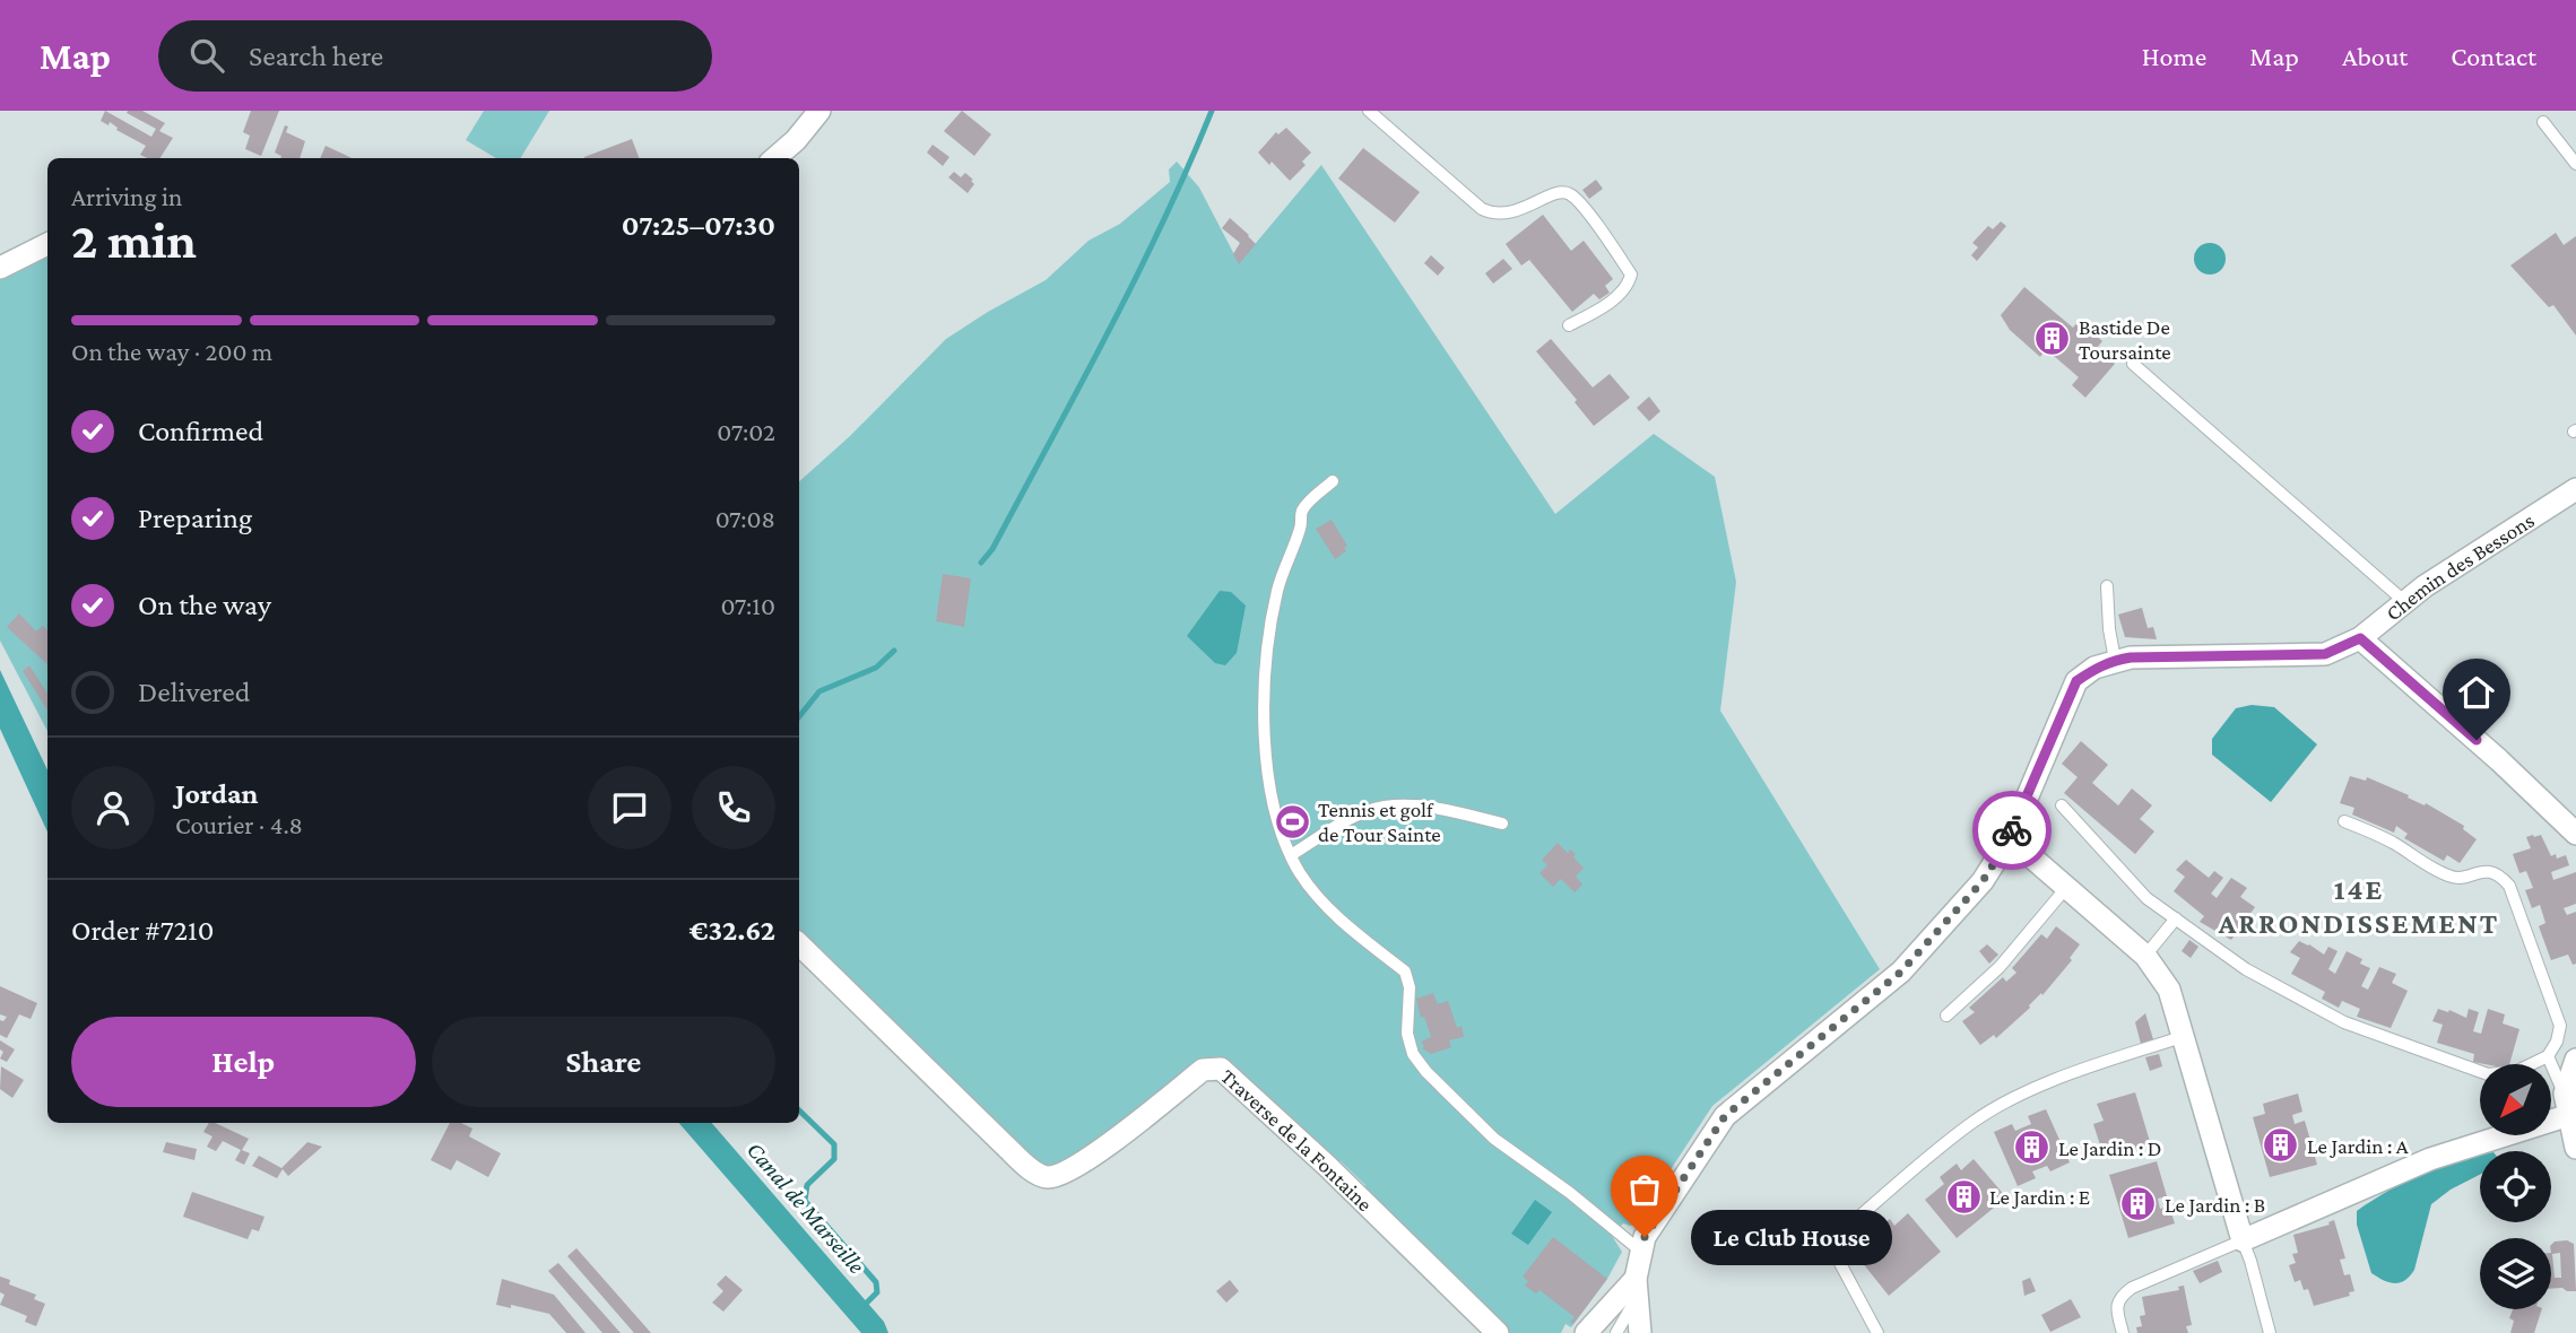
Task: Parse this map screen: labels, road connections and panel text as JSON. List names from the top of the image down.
{
  "streets": {
    "street": ["Chemin des Bessons", "Traverse de la Fontaine"]
  },
  "districts": ["14E ARRONDISSEMENT"],
  "water": ["Canal de Marseille"],
  "places": {
    "building": [
      "Bastide De Toursainte",
      "Le Jardin : A",
      "Le Jardin : D",
      "Le Jardin : E",
      "Le Jardin : B"
    ],
    "sports": ["Tennis et golf de Tour Sainte"],
    "other": ["Le Club House"]
  },
  "north": "bottom left",
  "page": {
    "header": "Map",
    "search": "Search here",
    "nav": [
      "Home",
      "Map",
      "About",
      "Contact"
    ],
    "heading": ["2 min", "Arriving in", "07:25–07:30"],
    "panel": [
      "Jordan",
      "Courier · 4.8",
      "Order #7210",
      "€32.62"
    ],
    "bar": "On the way · 200 m",
    "list": [
      ["Confirmed", "07:02"],
      ["Preparing", "07:08"],
      ["On the way", "07:10"],
      "Delivered"
    ],
    "buttons": ["Help", "Share"],
    "bubble": "Le Club House"
  }
}
